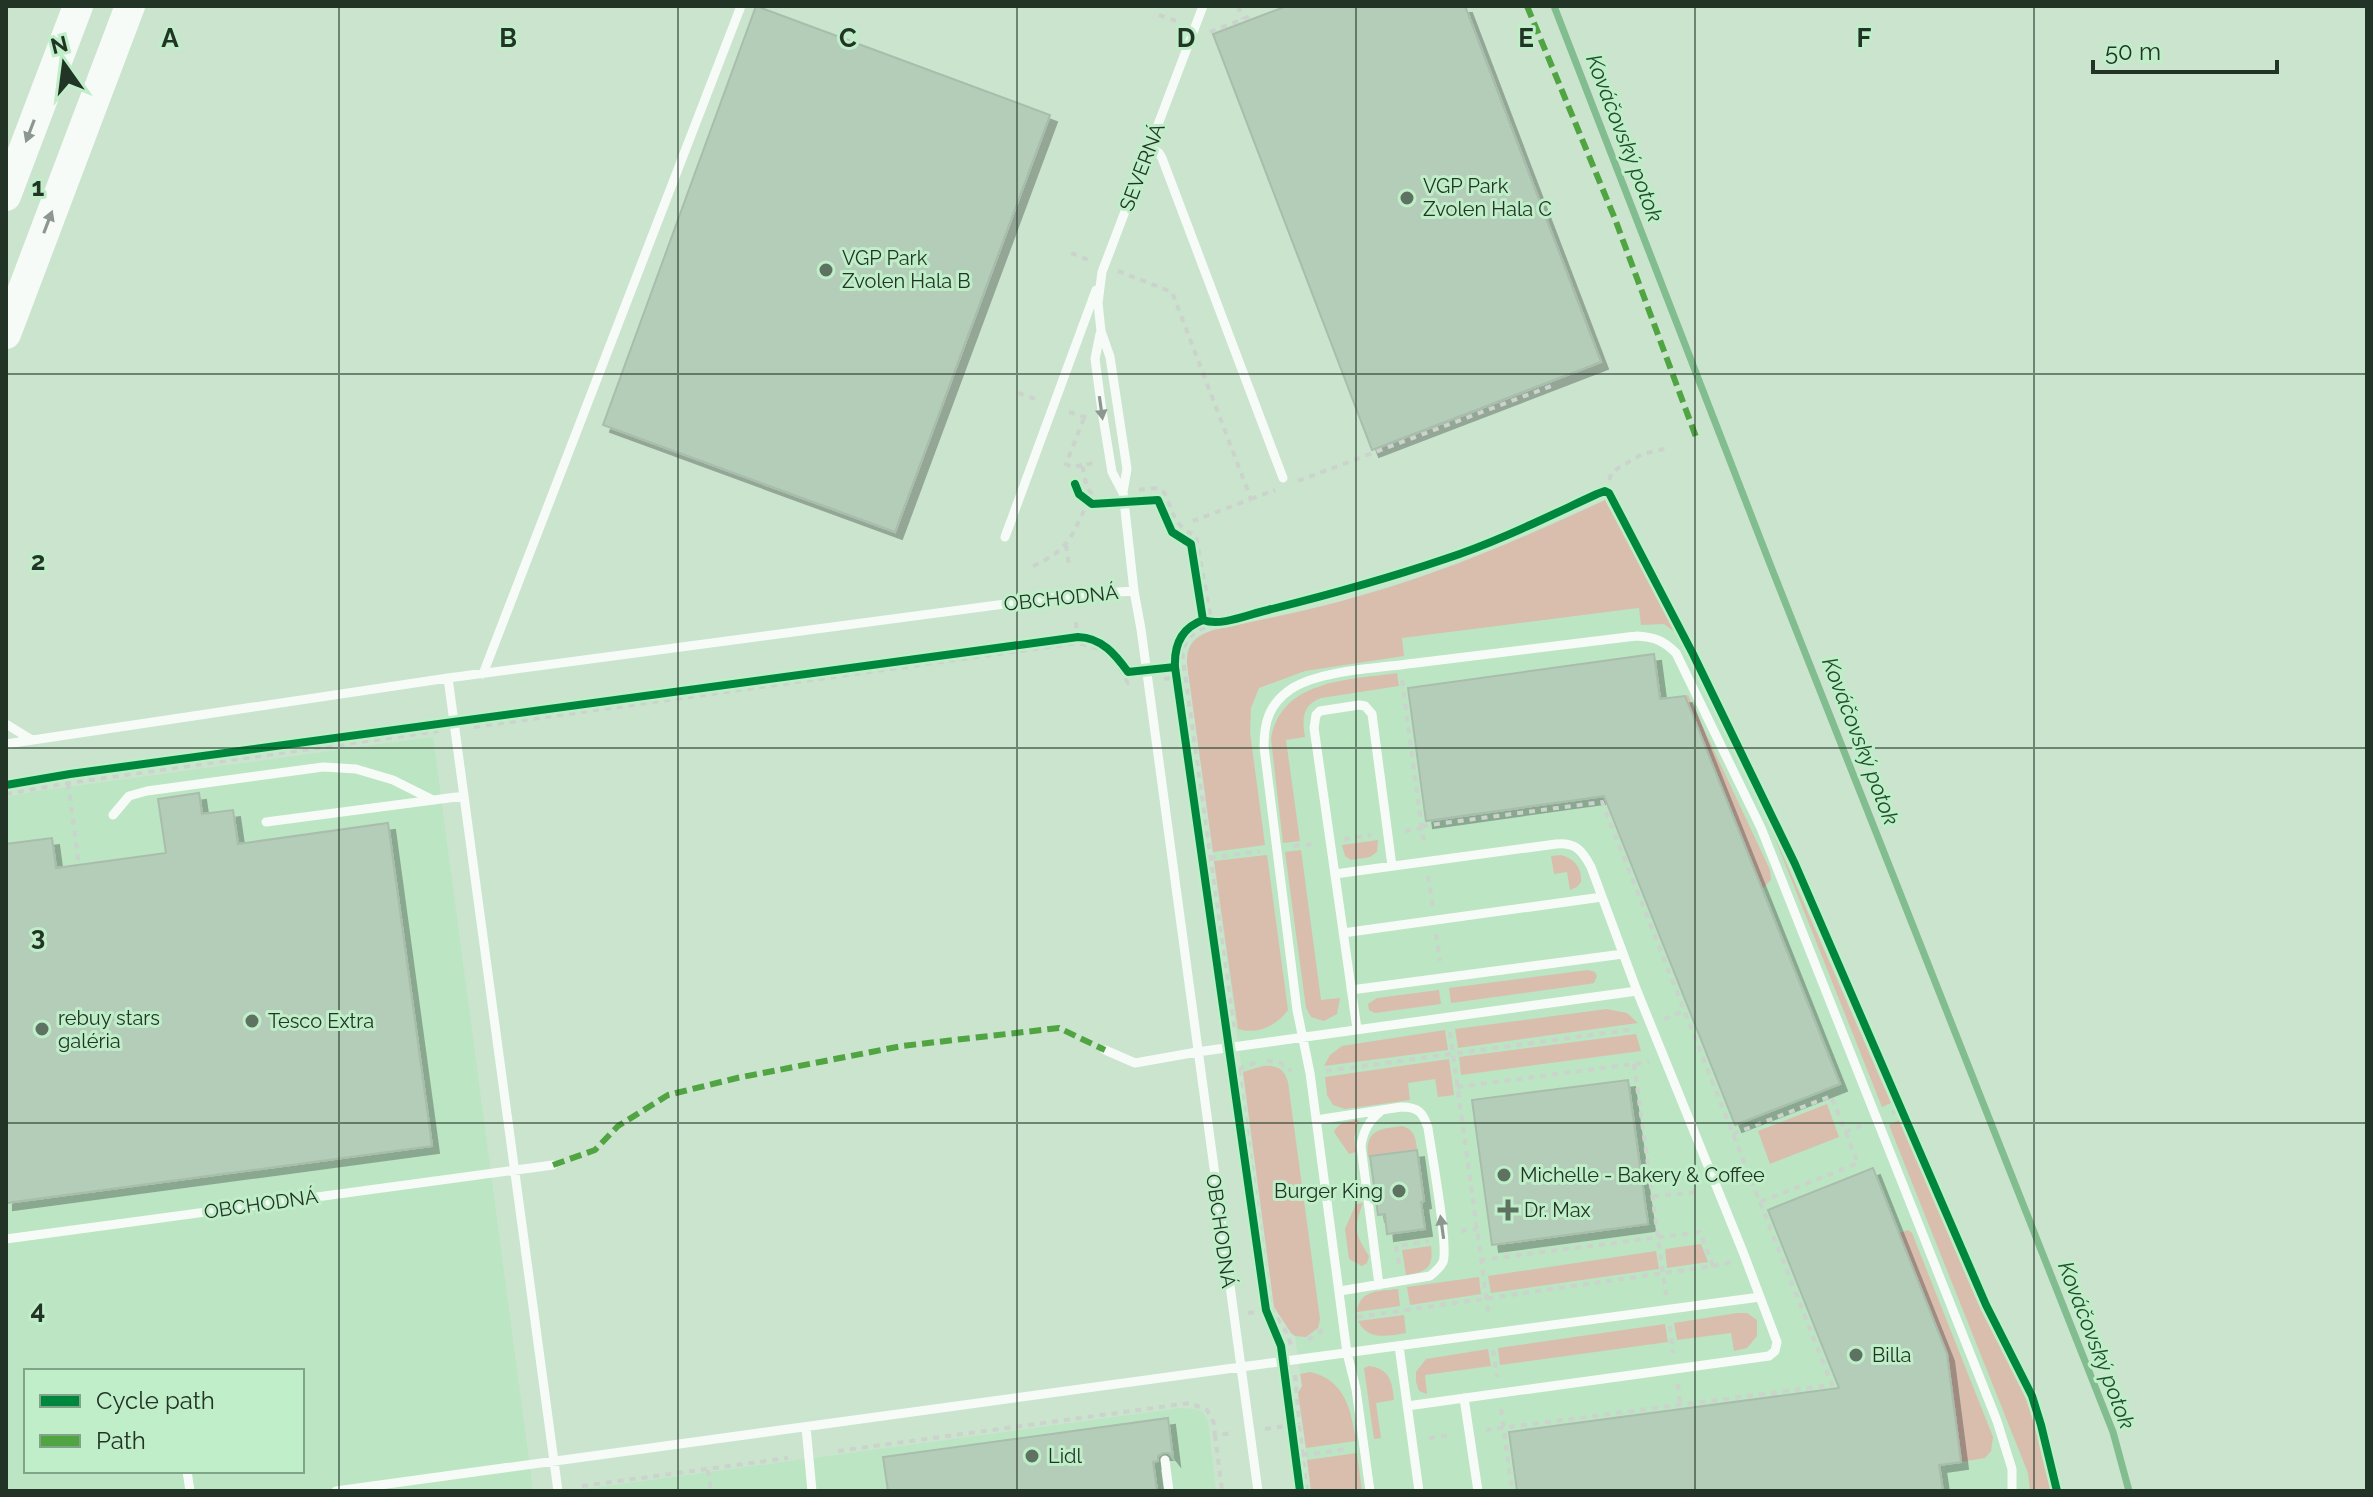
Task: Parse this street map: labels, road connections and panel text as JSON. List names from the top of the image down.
{
  "streets": {
    "lane": ["SEVERNÁ", "OBCHODNÁ"]
  },
  "crossings": [
    ["SEVERNÁ", "OBCHODNÁ"]
  ],
  "water": ["Kováčovský potok"],
  "places": {
    "other": [
      "VGP Park Zvolen Hala C",
      "VGP Park Zvolen Hala B",
      "Tesco Extra",
      "rebuy stars galéria",
      "Michelle - Bakery & Coffee",
      "Burger King",
      "Billa",
      "Lidl"
    ],
    "health": ["Dr. Max"]
  },
  "legend": ["Cycle path", "Path"],
  "scale_bar": "50 m",
  "north": "top",
  "grid": {
    "columns": [
      "A",
      "B",
      "C",
      "D",
      "E",
      "F"
    ],
    "rows": [
      "1",
      "2",
      "3",
      "4"
    ]
  }
}
